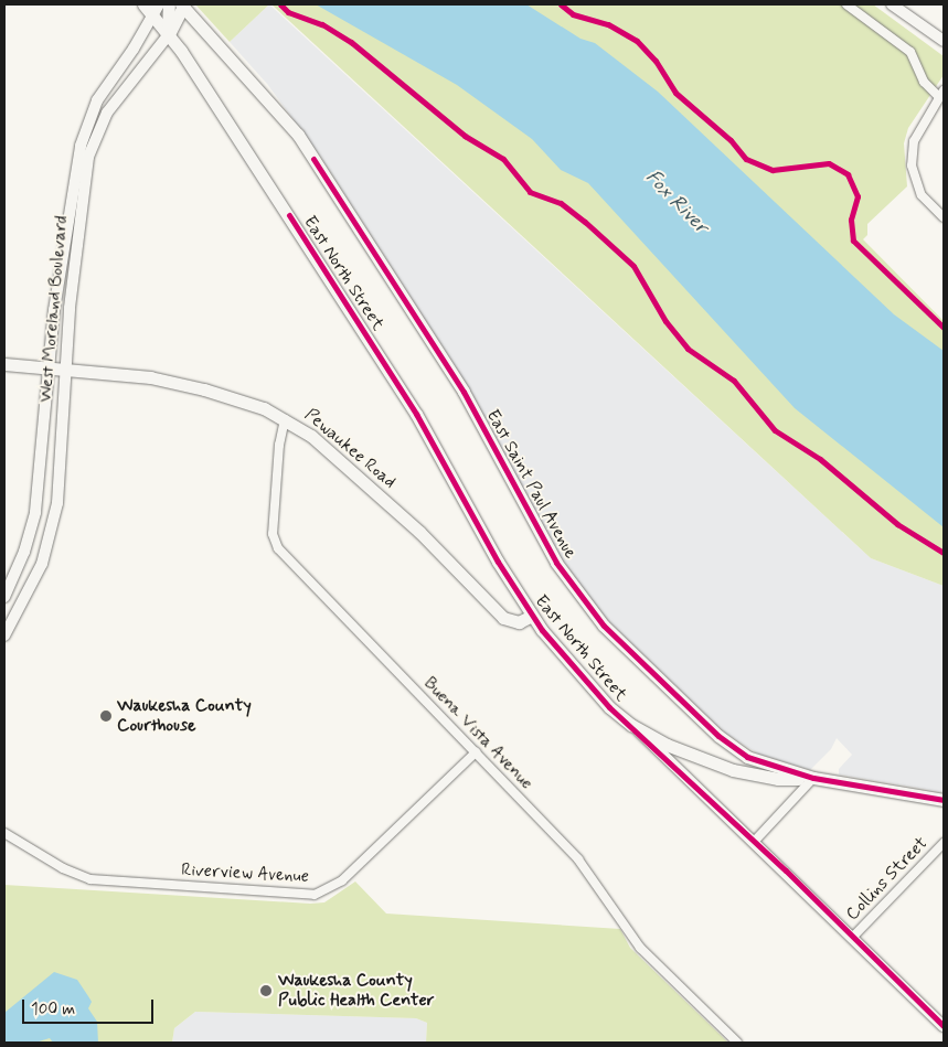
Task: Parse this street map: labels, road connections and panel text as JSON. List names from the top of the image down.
{
  "streets": {
    "main road": [
      "East North Street",
      "West Moreland Boulevard",
      "Pewaukee Road",
      "East Saint Paul Avenue"
    ],
    "street": ["Buena Vista Avenue", "Riverview Avenue", "Collins Street"]
  },
  "crossings": [
    ["East North Street", "West Moreland Boulevard"],
    ["East North Street", "Pewaukee Road"],
    ["East North Street", "East Saint Paul Avenue"],
    ["East North Street", "Collins Street"],
    ["West Moreland Boulevard", "Pewaukee Road"],
    ["West Moreland Boulevard", "East Saint Paul Avenue"],
    ["Pewaukee Road", "Buena Vista Avenue"],
    ["Buena Vista Avenue", "Riverview Avenue"]
  ],
  "water": ["Fox River"],
  "places": ["Waukesha County Courthouse", "Waukesha County Public Health Center"],
  "scale_bar": "100 m"
}
